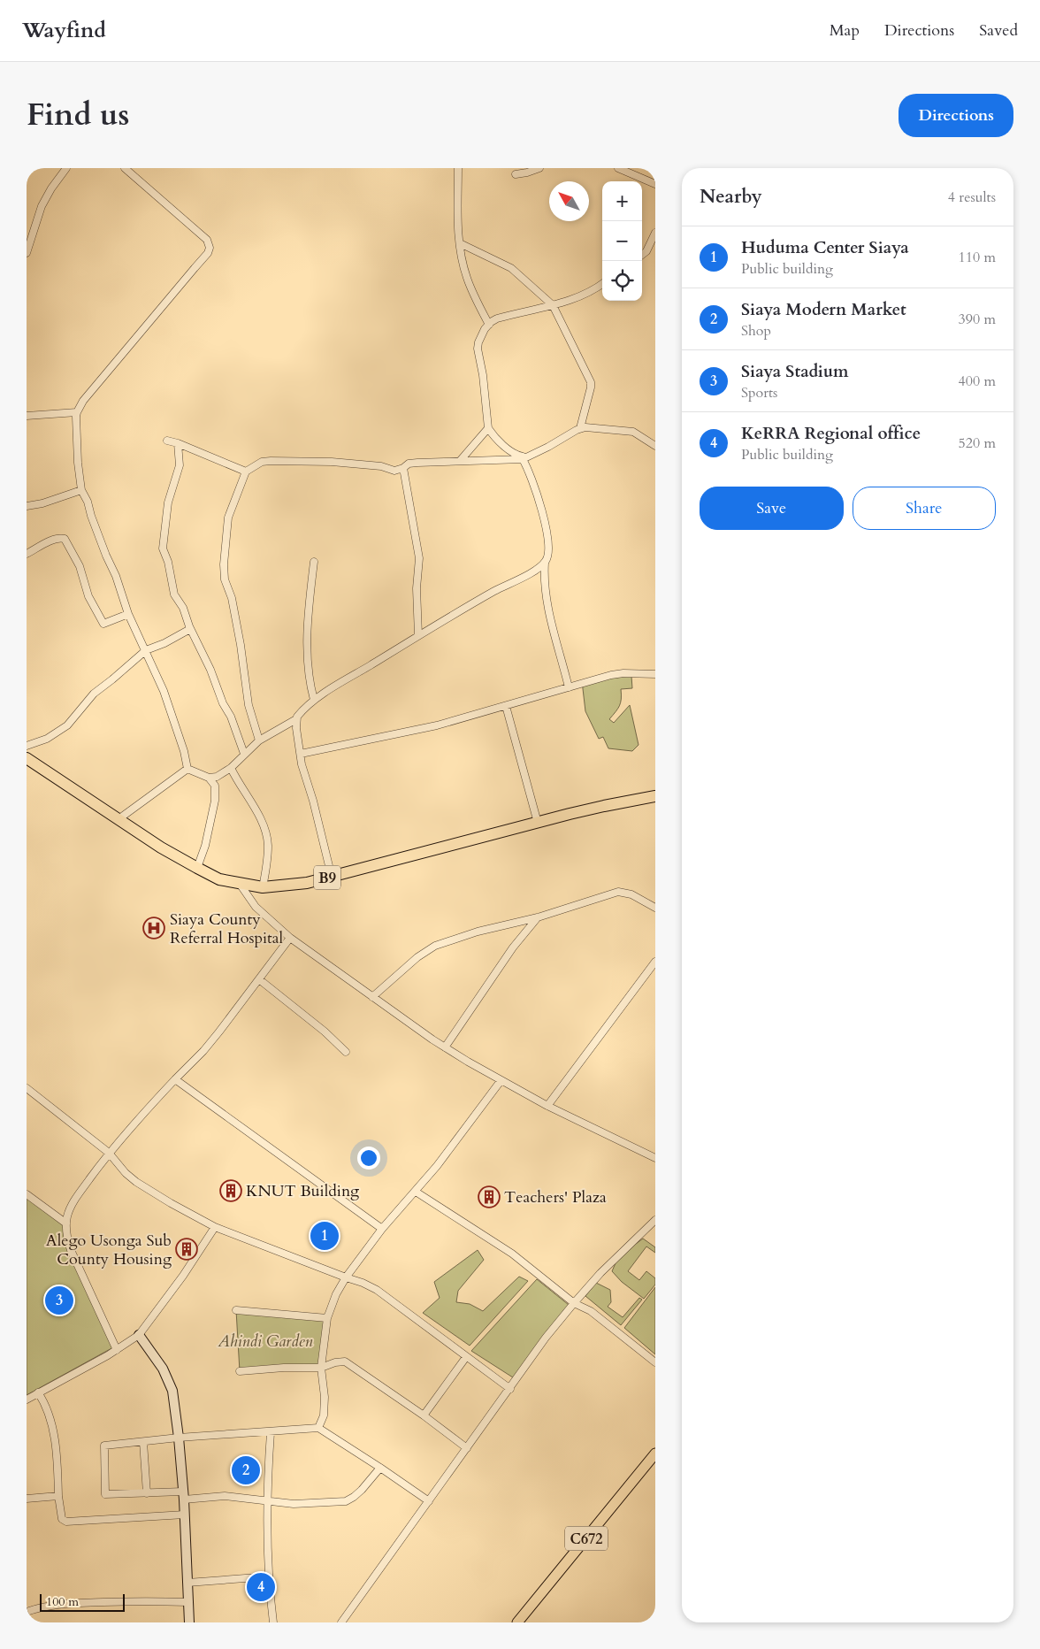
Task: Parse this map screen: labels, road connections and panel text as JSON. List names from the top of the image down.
{
  "streets": {
    "highway": ["B9"],
    "main road": ["C672"]
  },
  "parks": ["Ahindi Garden"],
  "places": {
    "hospital": ["Siaya County Referral Hospital"],
    "building": ["KNUT Building", "Teachers' Plaza", "Alego Usonga Sub County Housing"]
  },
  "scale_bar": "100 m",
  "north": "top left",
  "page": {
    "header": "Wayfind",
    "nav": ["Map", "Directions", "Saved"],
    "title": "Find us",
    "buttons": [
      "Directions",
      ["Save", "Share"]
    ],
    "heading": ["Nearby", "4 results"],
    "map_buttons": ["+", "−"],
    "list": [
      {
        "mark": "1",
        "name": "Huduma Center Siaya",
        "note": "Public building",
        "value": "110 m"
      },
      {
        "mark": "2",
        "name": "Siaya Modern Market",
        "note": "Shop",
        "value": "390 m"
      },
      {
        "mark": "3",
        "name": "Siaya Stadium",
        "note": "Sports",
        "value": "400 m"
      },
      {
        "mark": "4",
        "name": "KeRRA Regional office",
        "note": "Public building",
        "value": "520 m"
      }
    ],
    "pins": [
      "1",
      "3",
      "2",
      "4"
    ],
    "scale": "100 m"
  }
}
